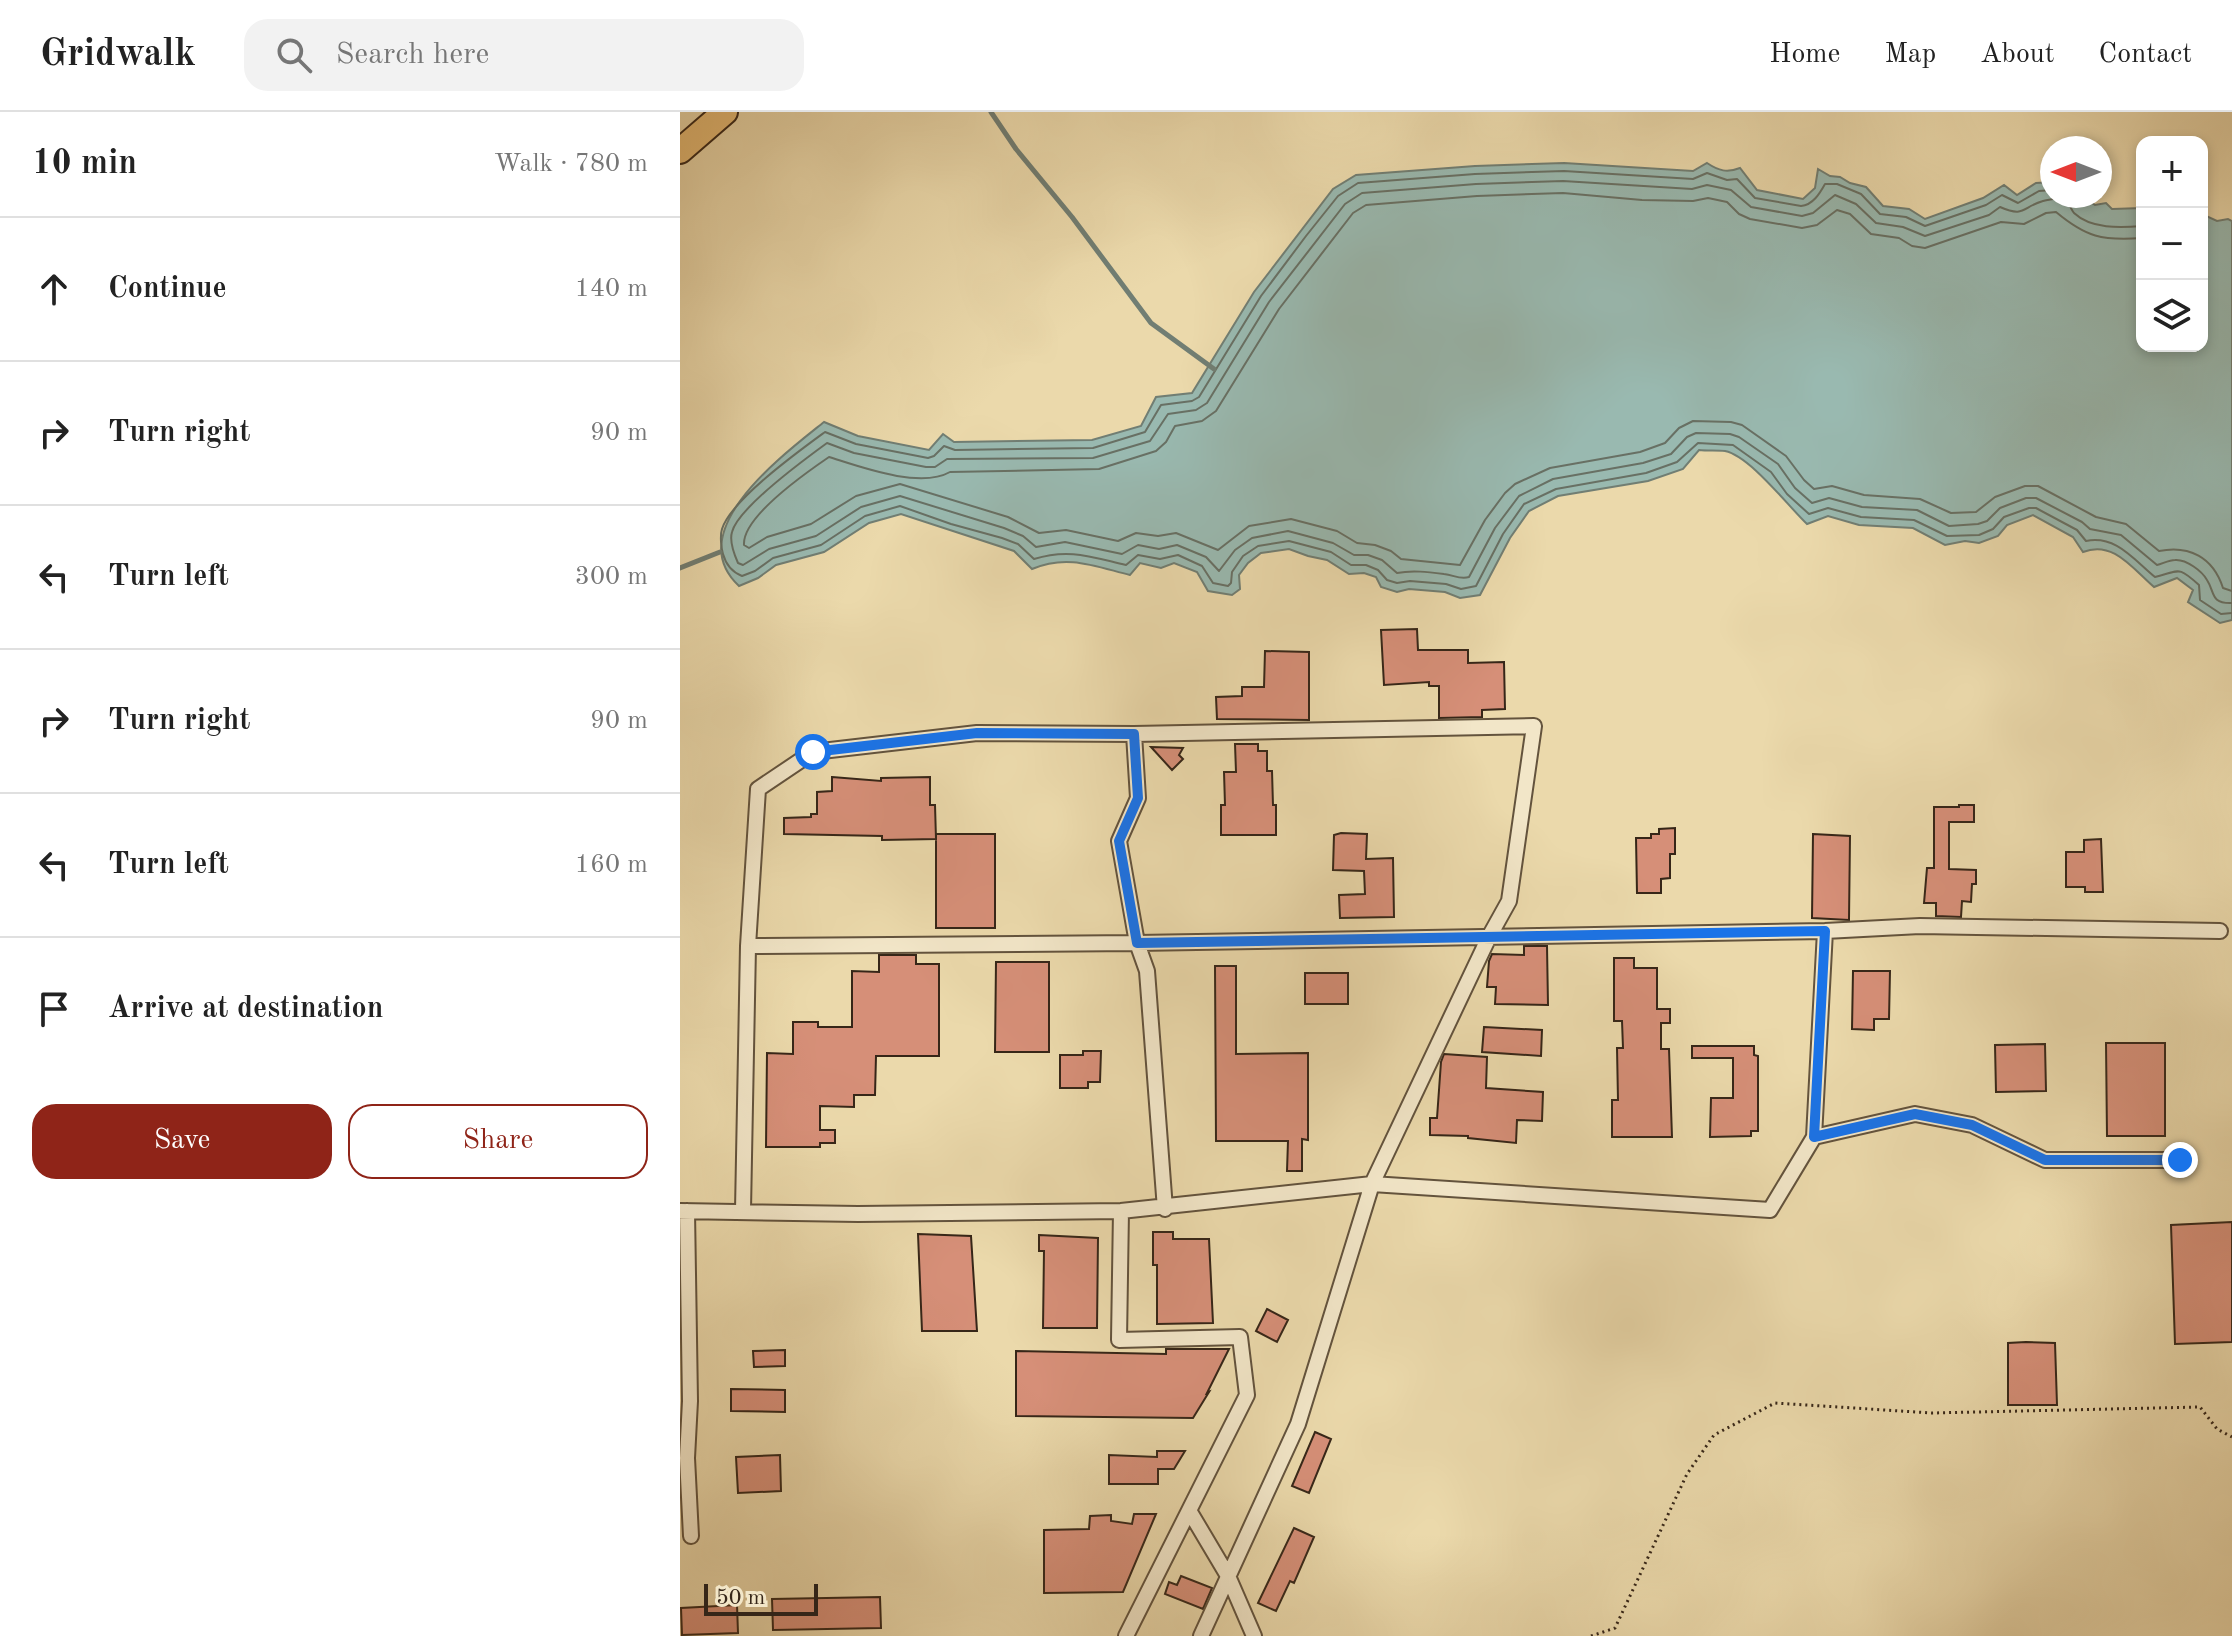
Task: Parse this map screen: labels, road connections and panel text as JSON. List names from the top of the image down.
{
  "scale_bar": "50 m",
  "north": "left",
  "page": {
    "header": "Gridwalk",
    "search": "Search here",
    "nav": [
      "Home",
      "Map",
      "About",
      "Contact"
    ],
    "heading": ["10 min", "Walk · 780 m"],
    "map_buttons": ["+", "−"],
    "list": [
      ["Continue", "140 m"],
      ["Turn right", "90 m"],
      ["Turn left", "300 m"],
      ["Turn right", "90 m"],
      ["Turn left", "160 m"],
      "Arrive at destination"
    ],
    "buttons": ["Save", "Share"],
    "scale": "50 m"
  }
}
